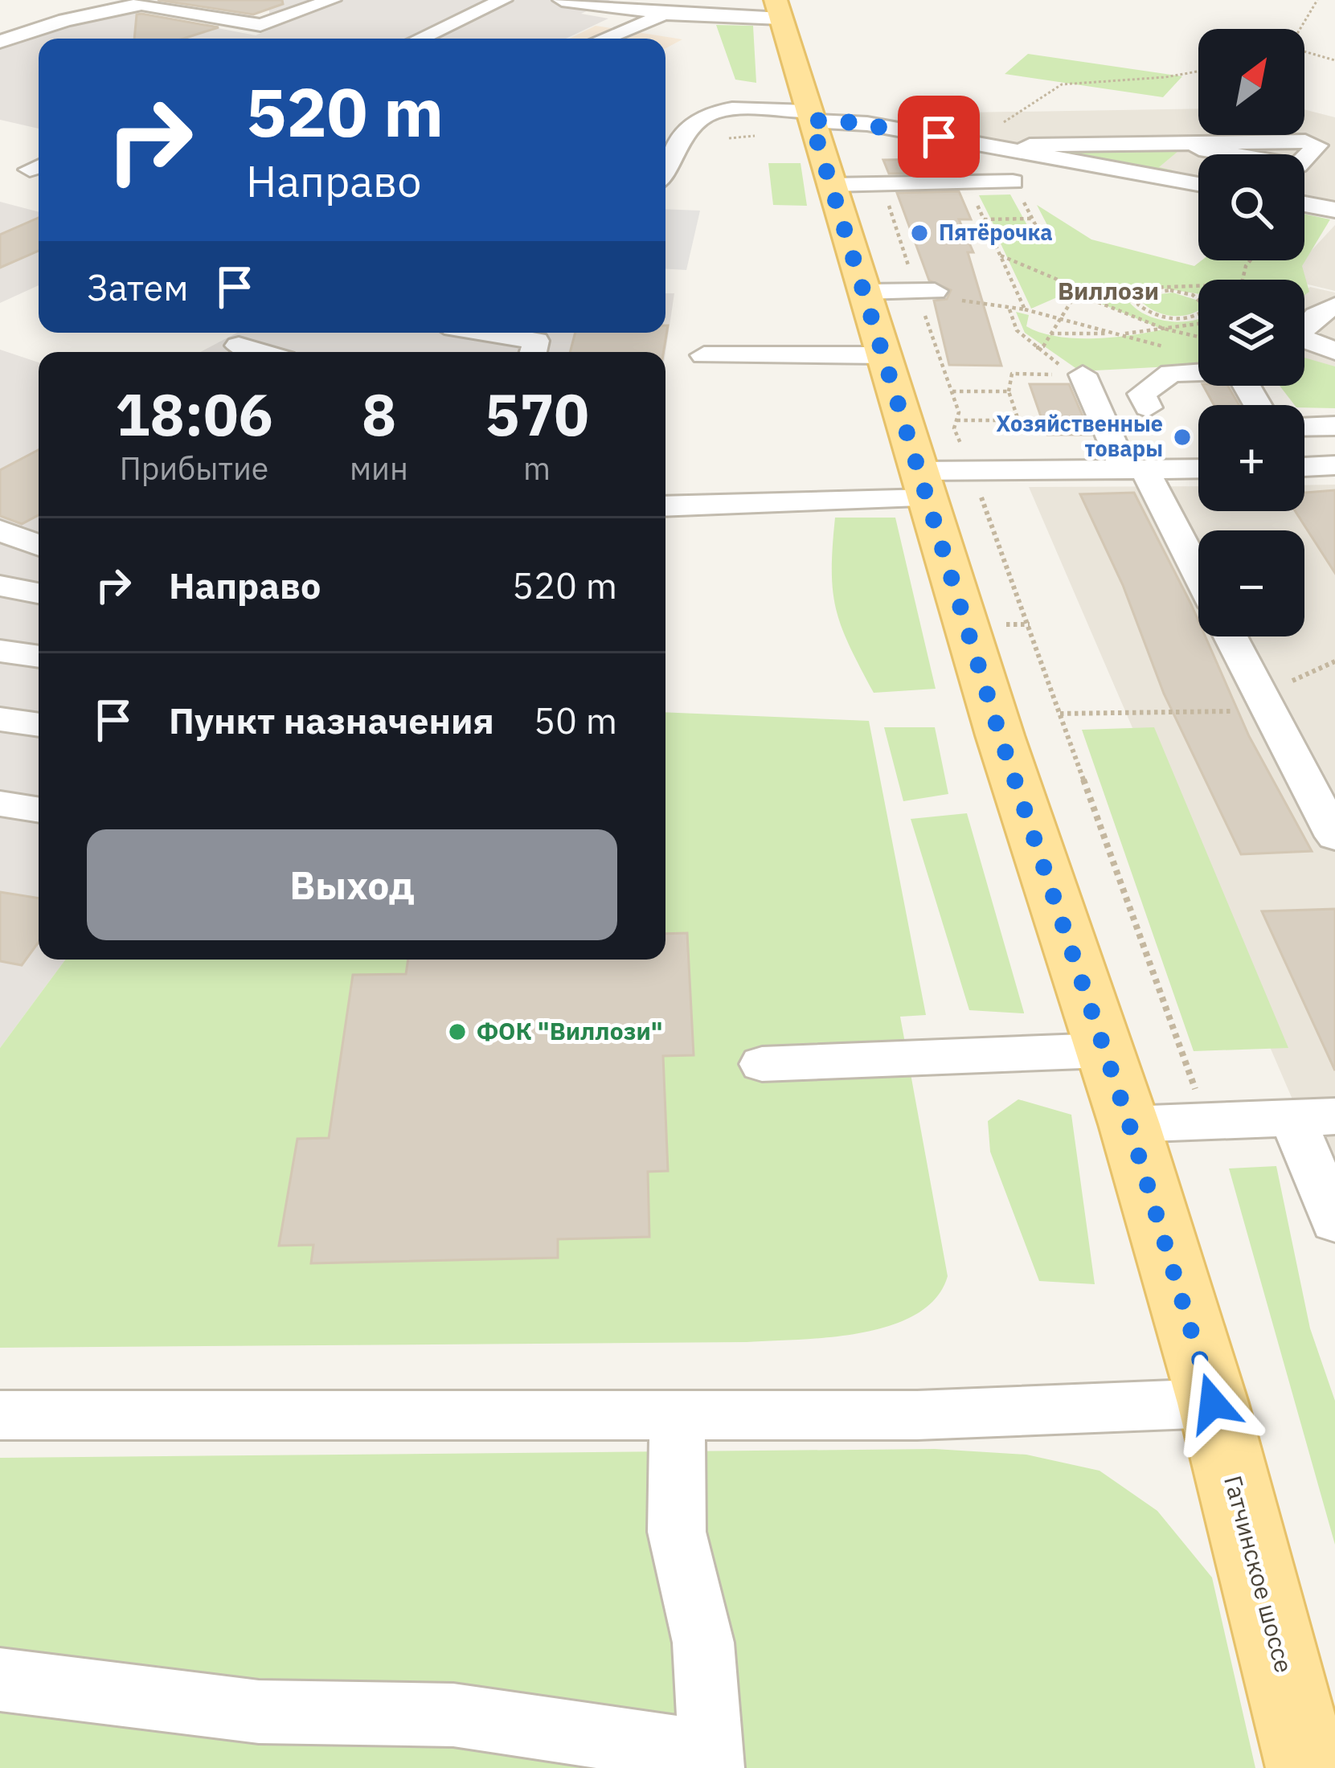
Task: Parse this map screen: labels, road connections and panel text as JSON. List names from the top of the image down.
{
  "streets": {
    "main road": ["Гатчинское шоссе"]
  },
  "districts": ["Виллози"],
  "places": ["Пятёрочка", "Хозяйственные товары", "ФОК \"Виллози\""],
  "north": "top right",
  "page": {
    "map_buttons": ["+", "−"],
    "turn": ["520 m", "Направо"],
    "then": "Затем",
    "eta": [
      "18:06",
      "Прибытие",
      "8",
      "мин",
      "570",
      "m"
    ],
    "list": [
      {
        "name": "Направо",
        "value": "520 m"
      },
      {
        "name": "Пункт назначения",
        "value": "50 m"
      }
    ],
    "buttons": "Выход"
  }
}
